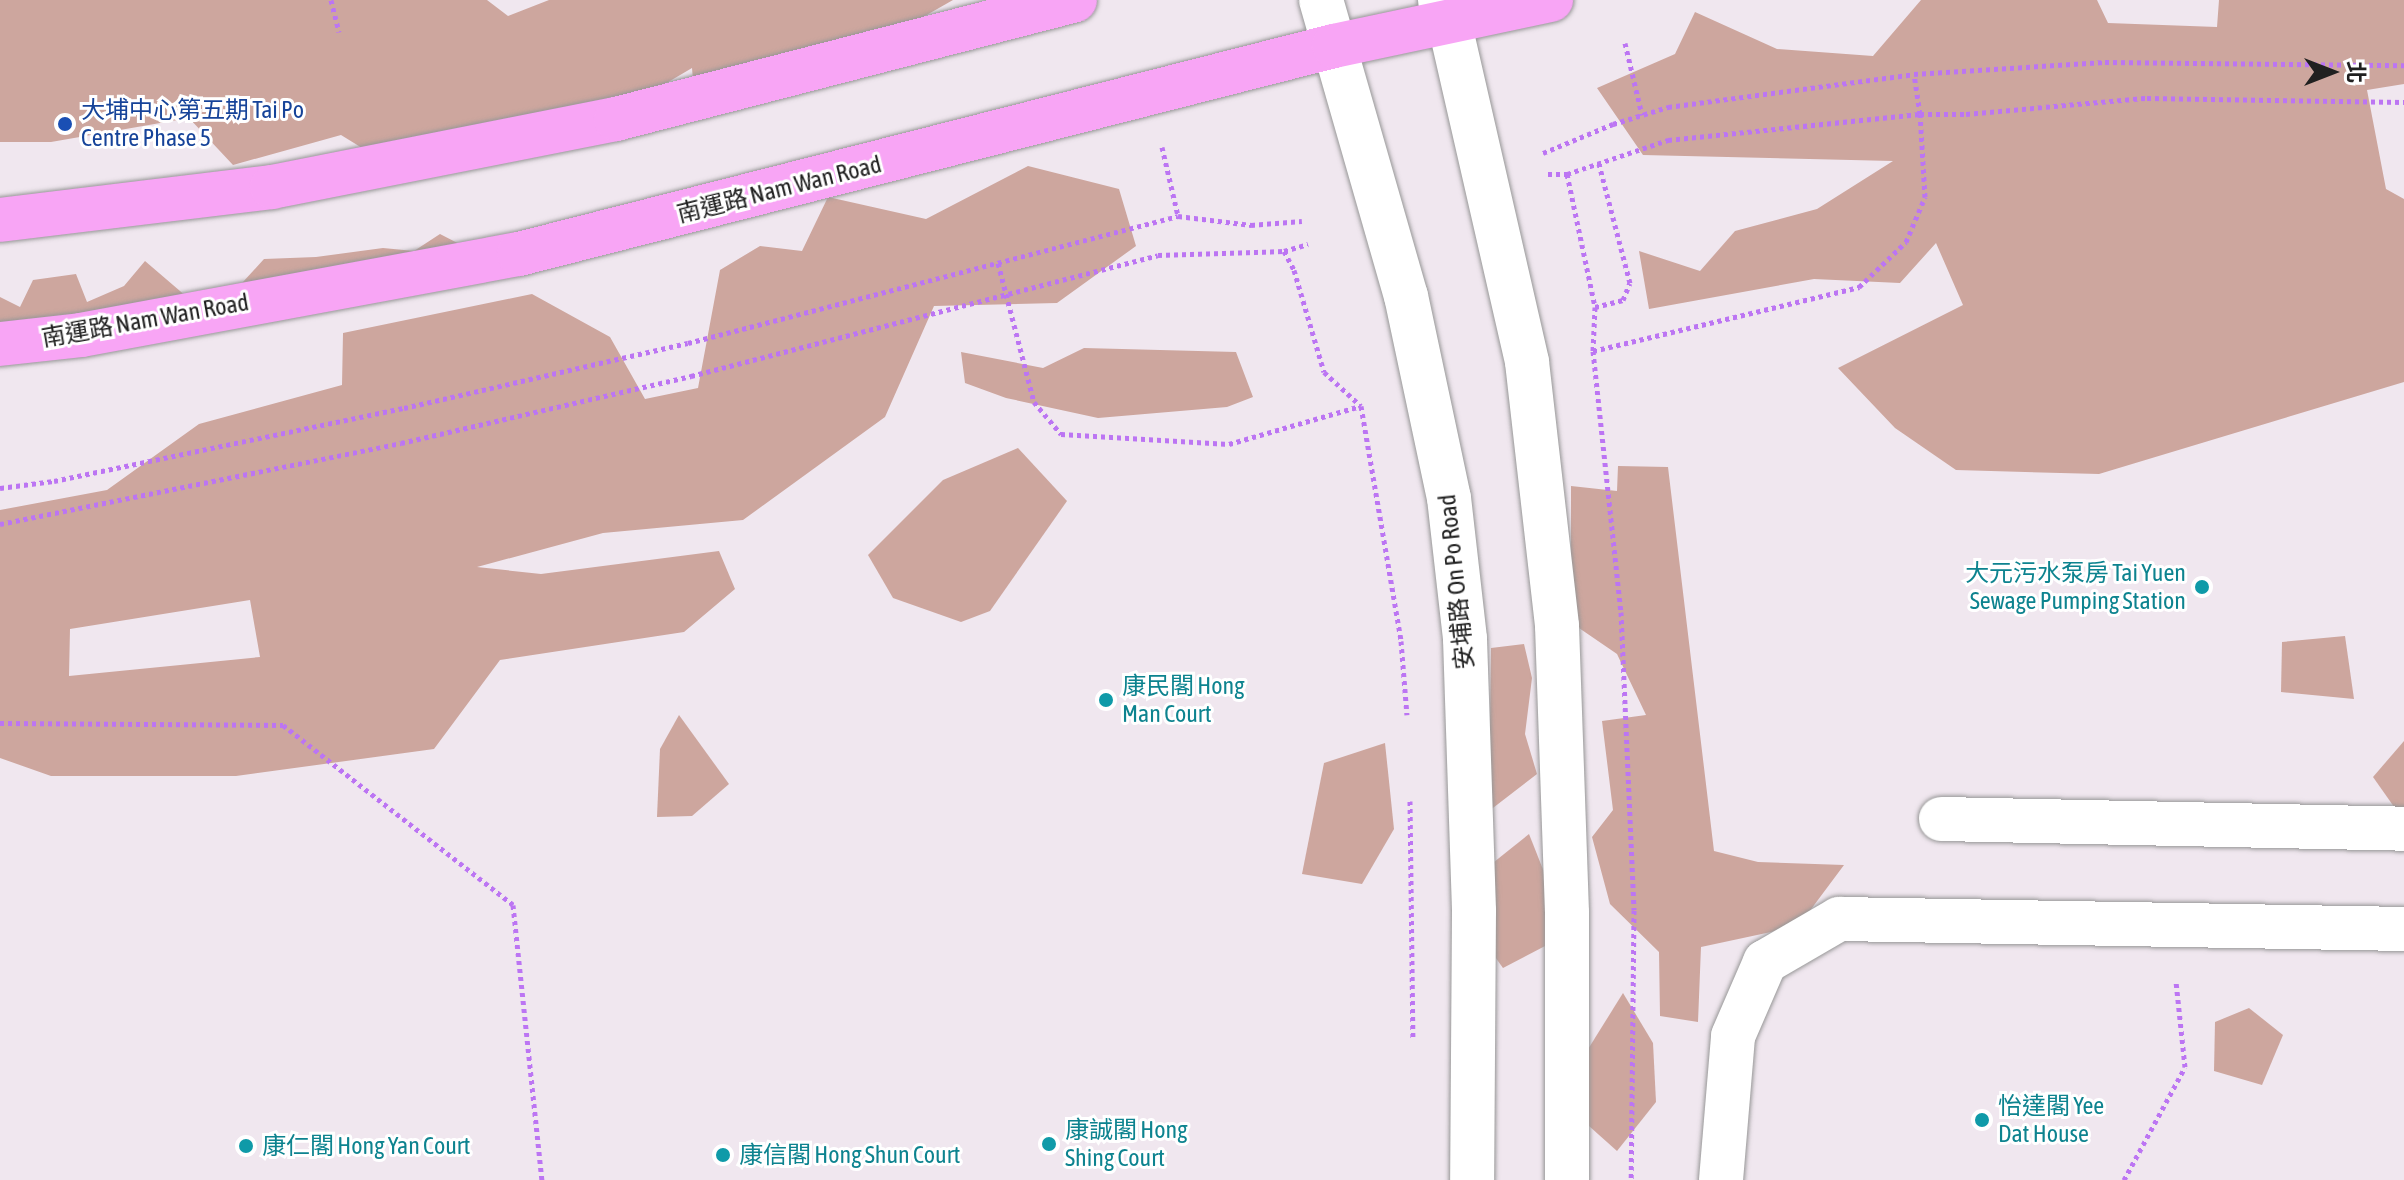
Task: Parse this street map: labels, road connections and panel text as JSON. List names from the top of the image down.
{
  "streets": {
    "main road": ["南運路 Nam Wan Road"],
    "street": ["安埔路 On Po Road"]
  },
  "crossings": [
    ["南運路 Nam Wan Road", "安埔路 On Po Road"]
  ],
  "places": [
    "大埔中心第五期 Tai Po Centre Phase 5",
    "大元污水泵房 Tai Yuen Sewage Pumping Station",
    "康民閣 Hong Man Court",
    "怡達閣 Yee Dat House",
    "康誠閣 Hong Shing Court",
    "康仁閣 Hong Yan Court",
    "康信閣 Hong Shun Court"
  ],
  "north": "right"
}
